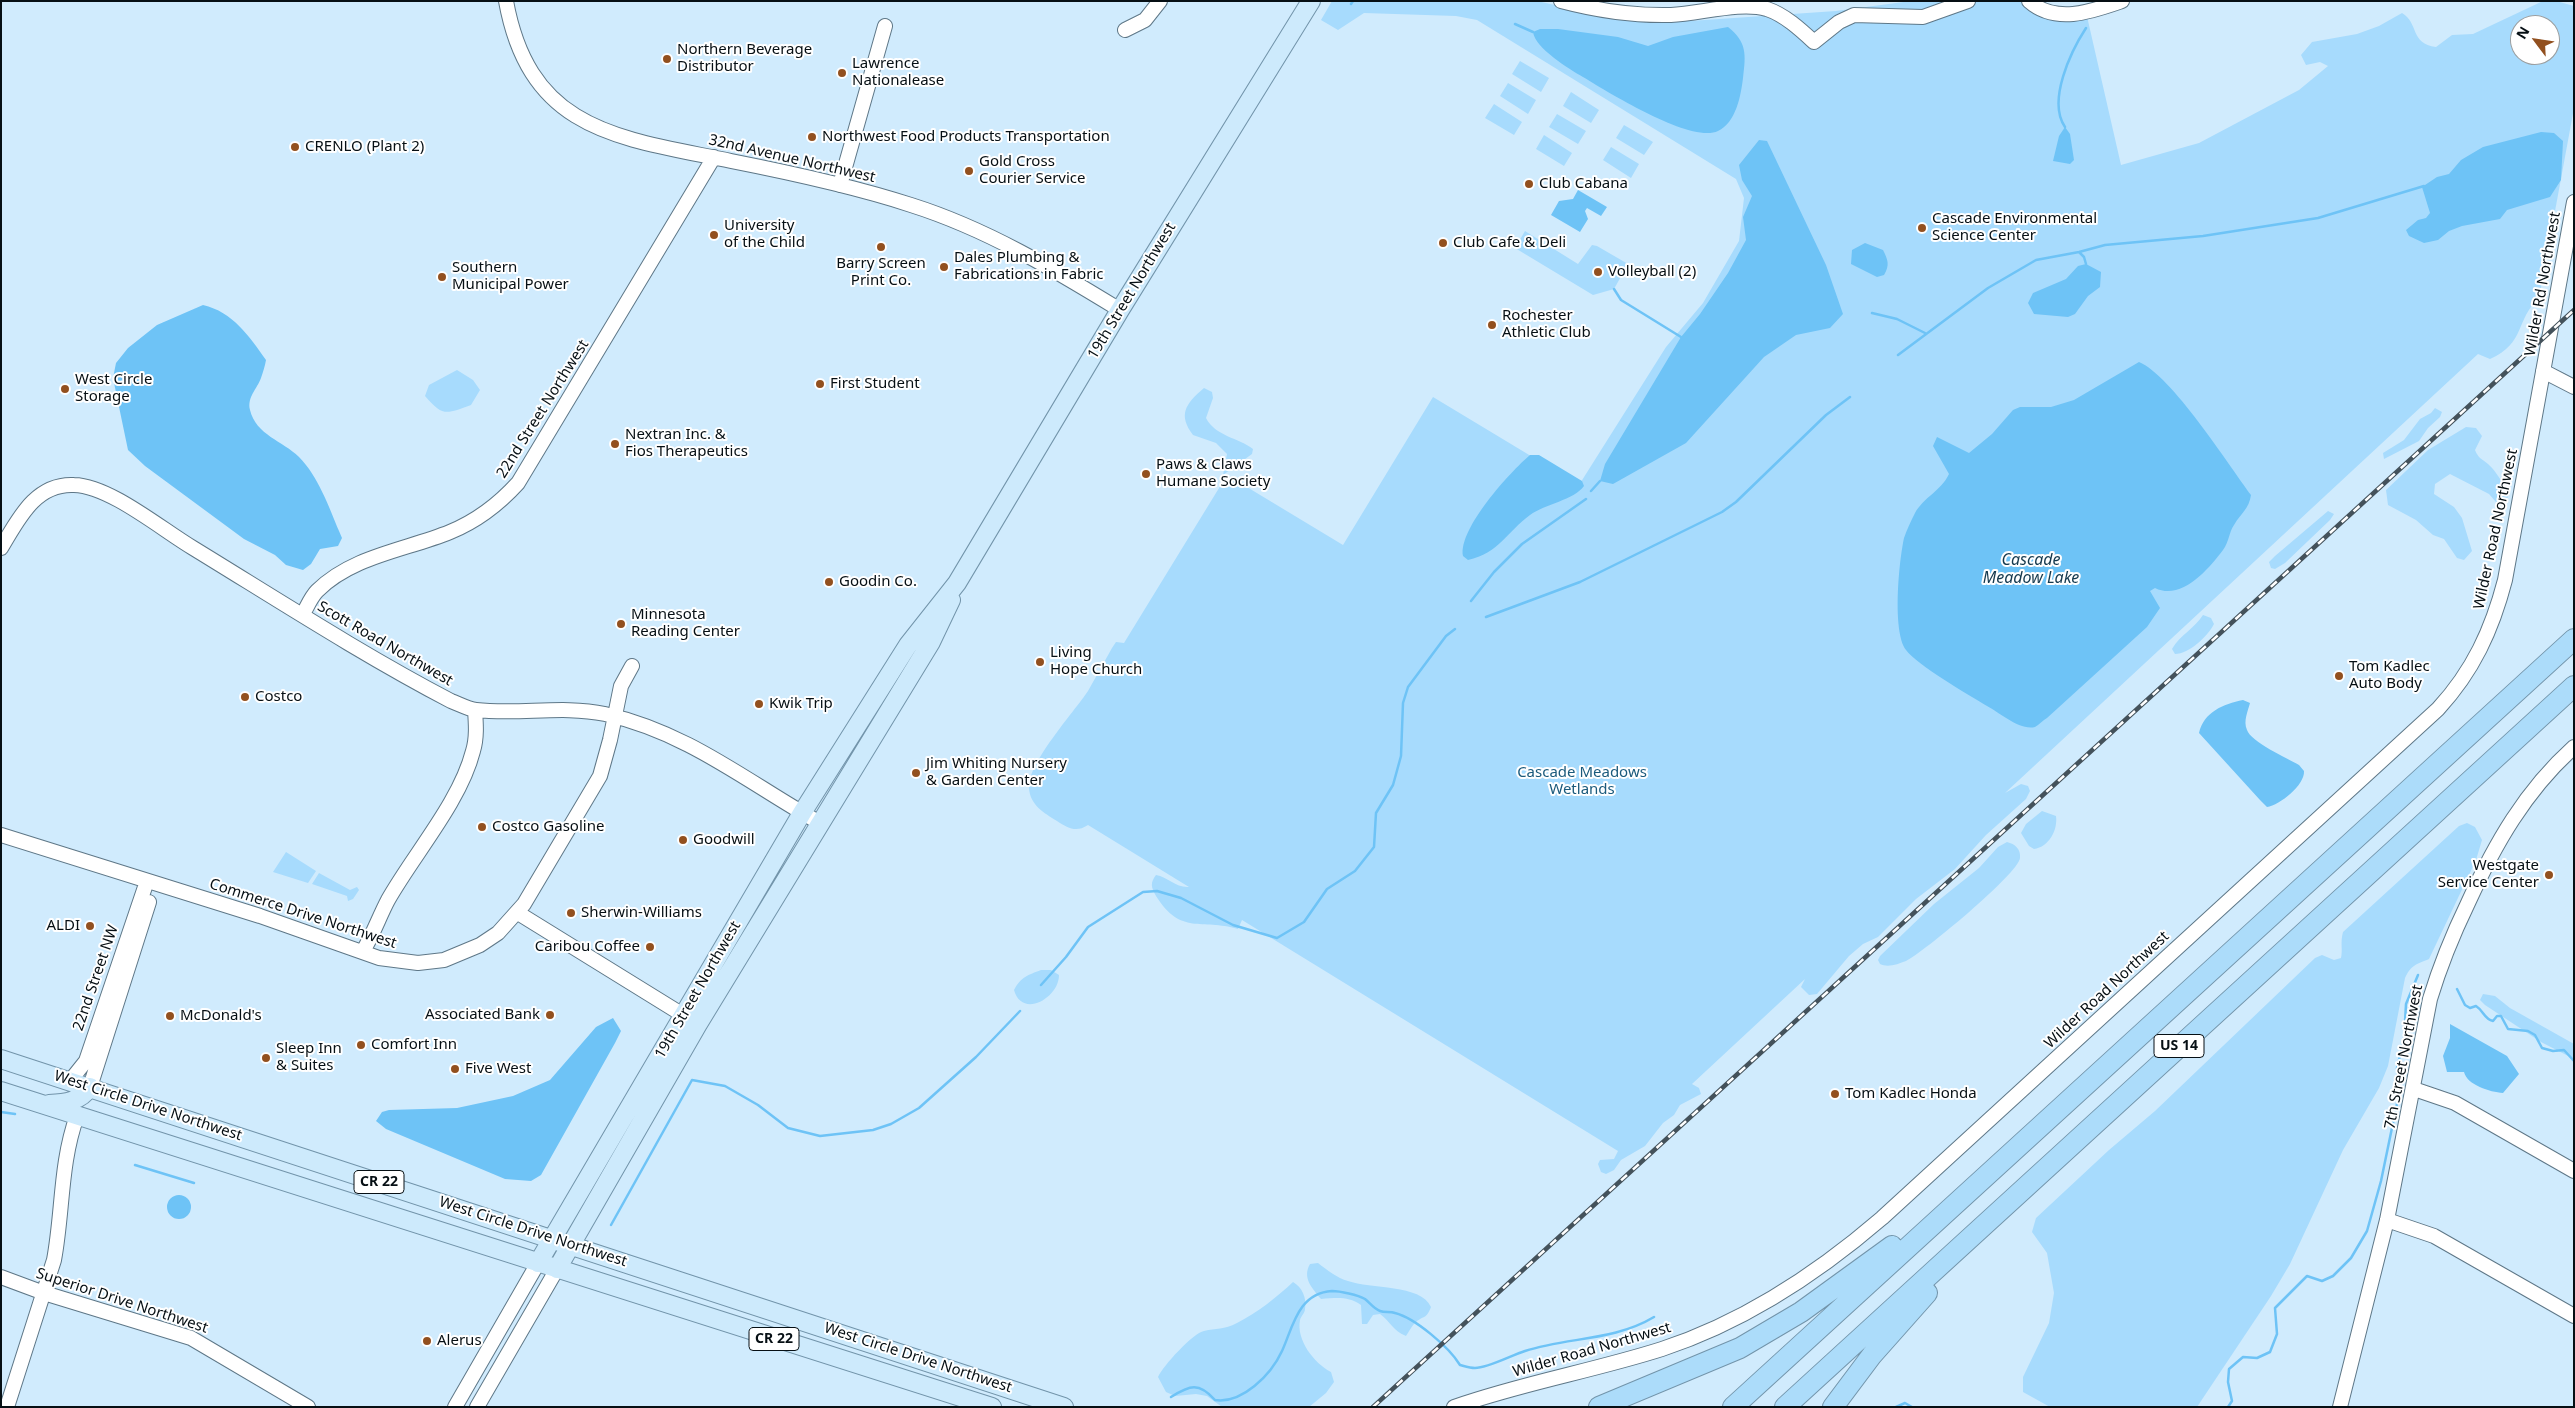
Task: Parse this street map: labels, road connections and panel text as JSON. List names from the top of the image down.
{
  "streets": {
    "highway": ["US 14"],
    "main road": ["19th Street Northwest", "West Circle Drive Northwest", "CR 22"],
    "street": [
      "32nd Avenue Northwest",
      "Wilder Rd Northwest",
      "22nd Street Northwest",
      "Wilder Road Northwest",
      "Scott Road Northwest",
      "Commerce Drive Northwest",
      "22nd Street NW",
      "7th Street Northwest",
      "Superior Drive Northwest"
    ]
  },
  "crossings": [
    ["32nd Avenue Northwest", "19th Street Northwest"],
    ["32nd Avenue Northwest", "22nd Street Northwest"],
    ["Wilder Rd Northwest", "Wilder Road Northwest"],
    ["19th Street Northwest", "Scott Road Northwest"],
    ["19th Street Northwest", "West Circle Drive Northwest"],
    ["22nd Street Northwest", "Scott Road Northwest"],
    ["Scott Road Northwest", "Commerce Drive Northwest"],
    ["Commerce Drive Northwest", "22nd Street NW"],
    ["22nd Street NW", "West Circle Drive Northwest"]
  ],
  "water": ["Cascade Meadow Lake"],
  "parks": ["Cascade Meadows Wetlands"],
  "places": [
    "Northern Beverage Distributor",
    "Lawrence Nationalease",
    "Northwest Food Products Transportation",
    "CRENLO (Plant 2)",
    "Gold Cross Courier Service",
    "Club Cabana",
    "Cascade Environmental Science Center",
    "University of the Child",
    "Club Cafe & Deli",
    "Barry Screen Print Co.",
    "Dales Plumbing & Fabrications in Fabric",
    "Volleyball (2)",
    "Southern Municipal Power",
    "Rochester Athletic Club",
    "First Student",
    "West Circle Storage",
    "Nextran Inc. & Fios Therapeutics",
    "Paws & Claws Humane Society",
    "Goodin Co.",
    "Minnesota Reading Center",
    "Living Hope Church",
    "Tom Kadlec Auto Body",
    "Costco",
    "Kwik Trip",
    "Jim Whiting Nursery & Garden Center",
    "Costco Gasoline",
    "Goodwill",
    "Westgate Service Center",
    "Sherwin-Williams",
    "ALDI",
    "Caribou Coffee",
    "Associated Bank",
    "McDonald's",
    "Comfort Inn",
    "Sleep Inn & Suites",
    "Five West",
    "Tom Kadlec Honda",
    "Alerus"
  ],
  "north": "top left"
}
